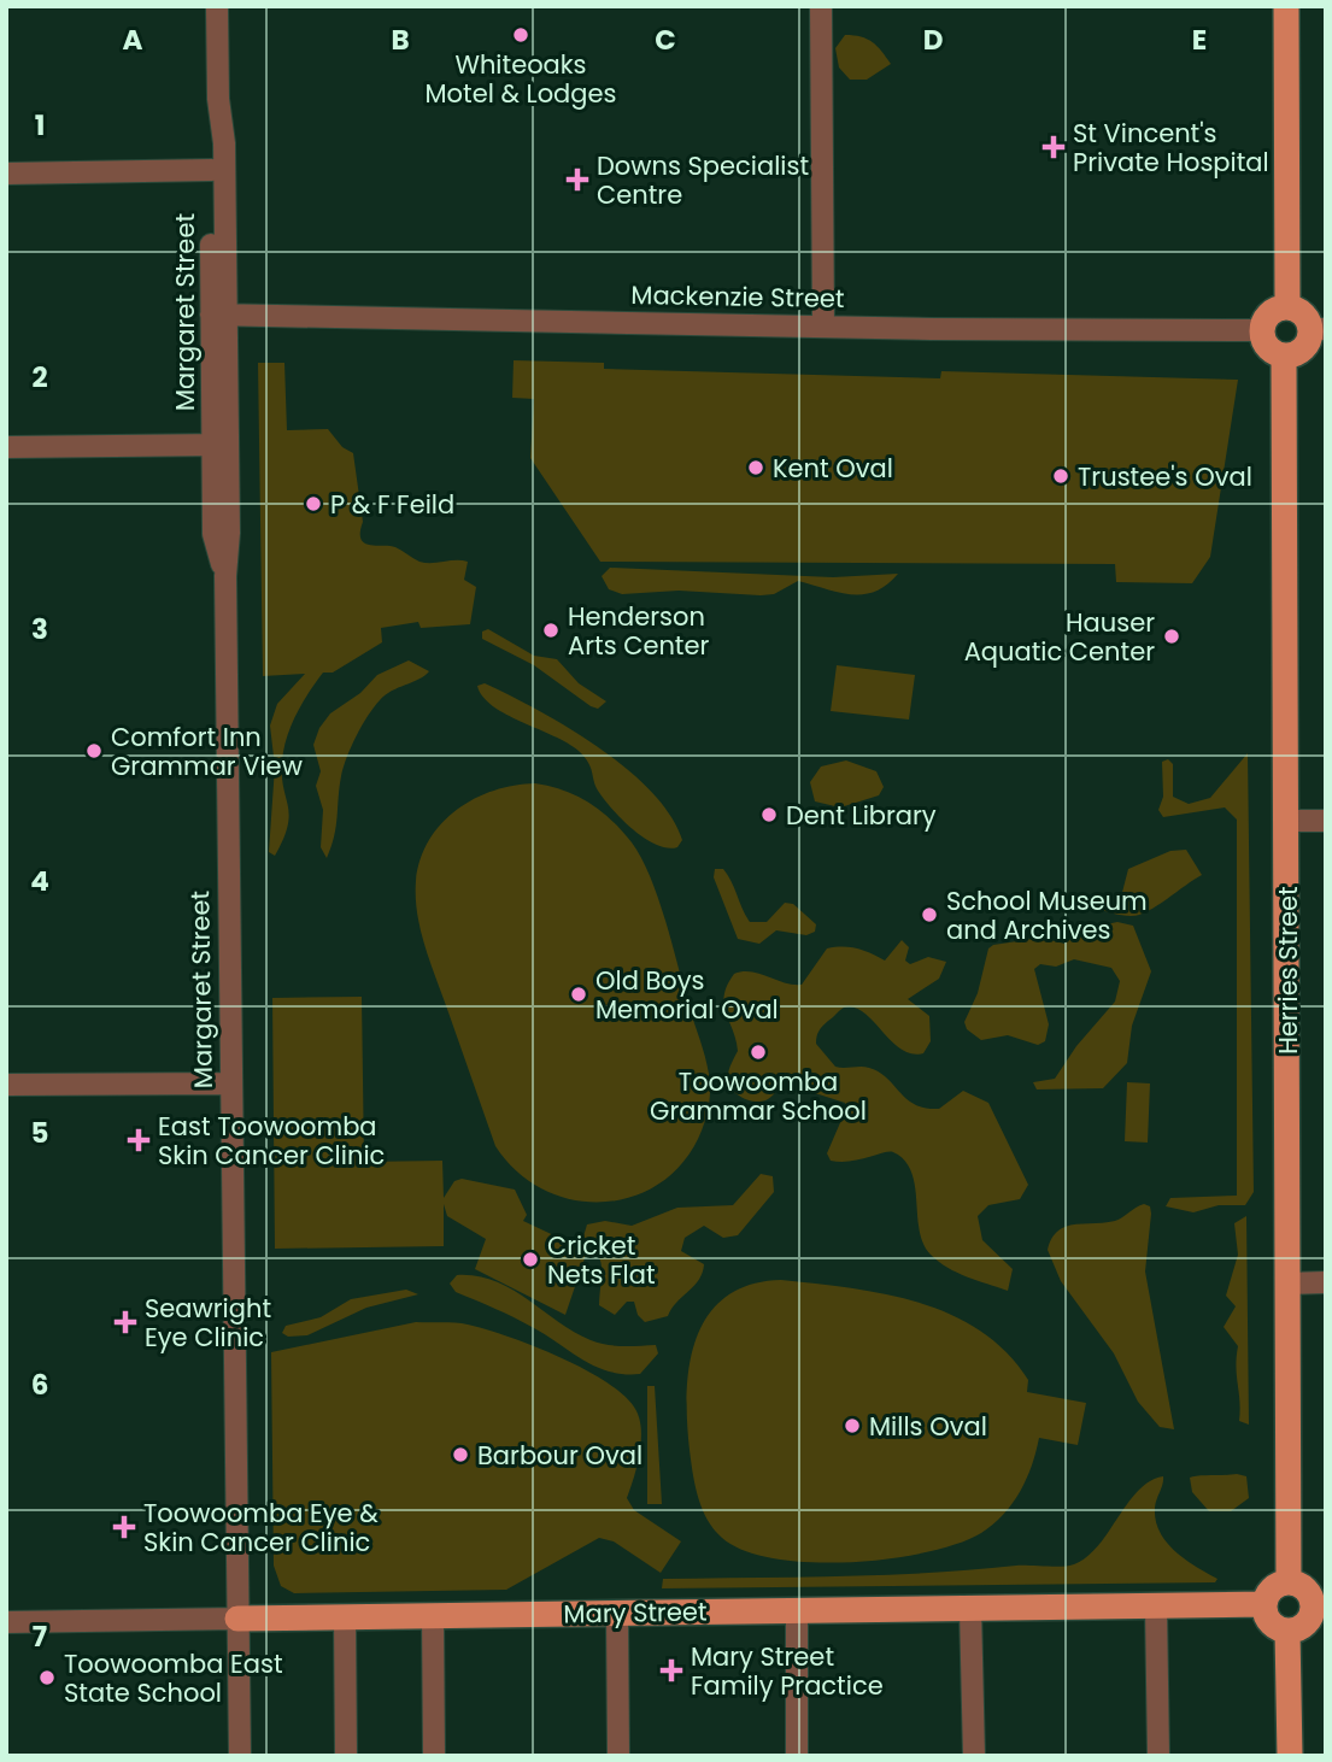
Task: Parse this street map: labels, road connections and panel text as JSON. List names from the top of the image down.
{
  "streets": {
    "main road": ["Herries Street", "Mary Street"],
    "street": ["Mackenzie Street", "Margaret Street"]
  },
  "crossings": [
    ["Mackenzie Street", "Margaret Street"],
    ["Mackenzie Street", "Herries Street"],
    ["Margaret Street", "Mary Street"],
    ["Herries Street", "Mary Street"]
  ],
  "places": {
    "other": [
      "Whiteoaks Motel & Lodges",
      "Kent Oval",
      "Trustee's Oval",
      "P & F Feild",
      "Henderson Arts Center",
      "Hauser Aquatic Center",
      "Comfort Inn Grammar View",
      "Dent Library",
      "School Museum and Archives",
      "Old Boys Memorial Oval",
      "Toowoomba Grammar School",
      "Cricket Nets Flat",
      "Mills Oval",
      "Barbour Oval",
      "Toowoomba East State School"
    ],
    "health": [
      "St Vincent's Private Hospital",
      "Downs Specialist Centre",
      "East Toowoomba Skin Cancer Clinic",
      "Seawright Eye Clinic",
      "Toowoomba Eye & Skin Cancer Clinic",
      "Mary Street Family Practice"
    ]
  },
  "grid": {
    "columns": [
      "A",
      "B",
      "C",
      "D",
      "E"
    ],
    "rows": [
      "1",
      "2",
      "3",
      "4",
      "5",
      "6",
      "7"
    ]
  }
}
